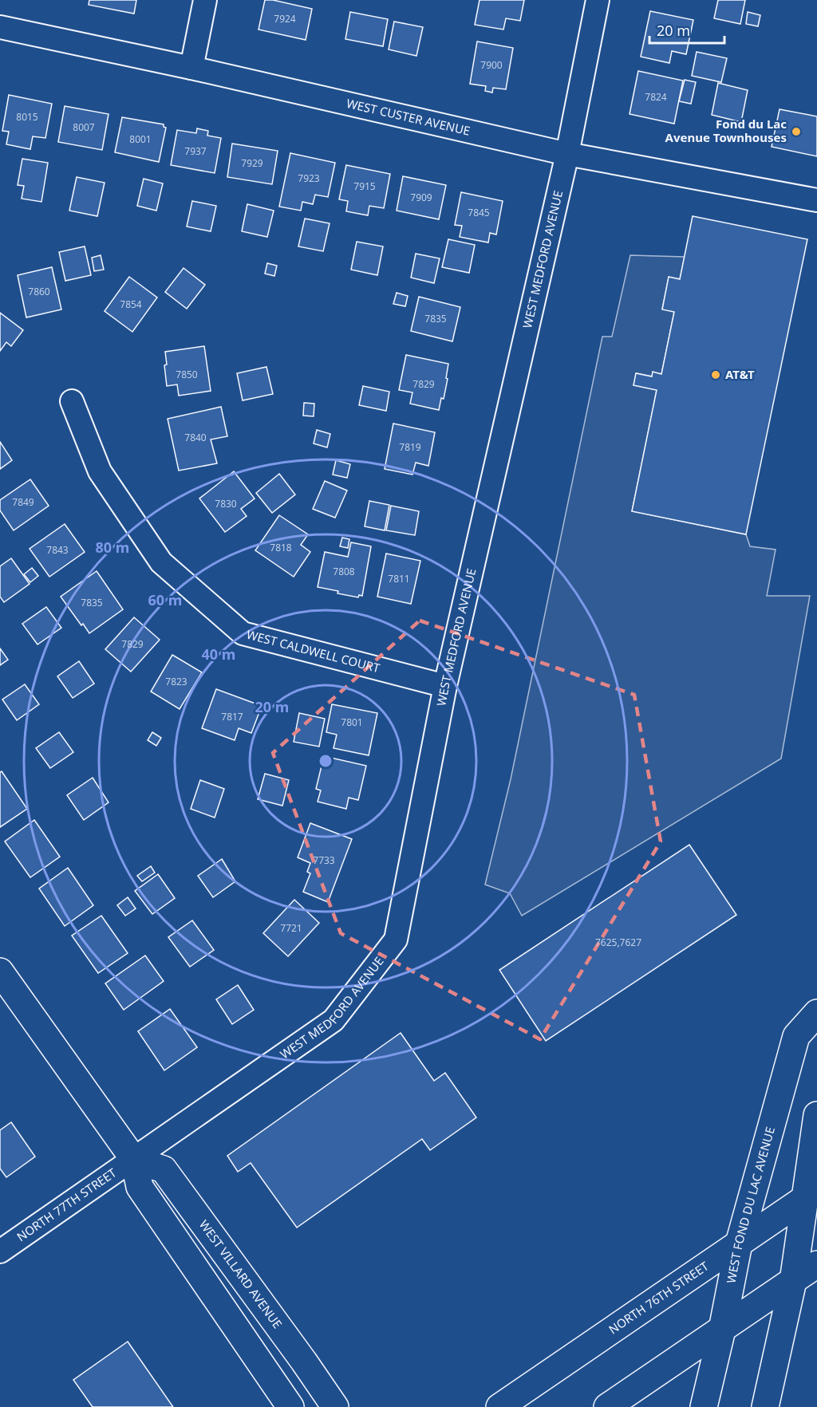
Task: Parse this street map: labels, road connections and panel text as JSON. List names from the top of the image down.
{
  "streets": {
    "street": [
      "WEST CUSTER AVENUE",
      "WEST MEDFORD AVENUE",
      "WEST CALDWELL COURT",
      "NORTH 77TH STREET",
      "WEST FOND DU LAC AVENUE",
      "WEST VILLARD AVENUE",
      "NORTH 76TH STREET"
    ]
  },
  "crossings": [
    ["WEST CUSTER AVENUE", "WEST MEDFORD AVENUE"],
    ["WEST MEDFORD AVENUE", "WEST CALDWELL COURT"],
    ["WEST MEDFORD AVENUE", "NORTH 77TH STREET"],
    ["WEST MEDFORD AVENUE", "WEST VILLARD AVENUE"],
    ["NORTH 77TH STREET", "WEST VILLARD AVENUE"],
    ["WEST FOND DU LAC AVENUE", "NORTH 76TH STREET"]
  ],
  "places": ["Fond du Lac Avenue Townhouses", "AT&T"],
  "house_numbers": [
    "7924",
    "7900",
    "7824",
    "8015",
    "8007",
    "8001",
    "7937",
    "7929",
    "7923",
    "7915",
    "7909",
    "7845",
    "7860",
    "7854",
    "7835",
    "7850",
    "7829",
    "7840",
    "7819",
    "7849",
    "7830",
    "7818",
    "7843",
    "7808",
    "7811",
    "7835",
    "7829",
    "7823",
    "7817",
    "7801",
    "7733",
    "7721",
    "7625,7627"
  ],
  "scale_bar": "20 m",
  "rings": [
    "80 m",
    "60 m",
    "40 m",
    "20 m"
  ]
}
